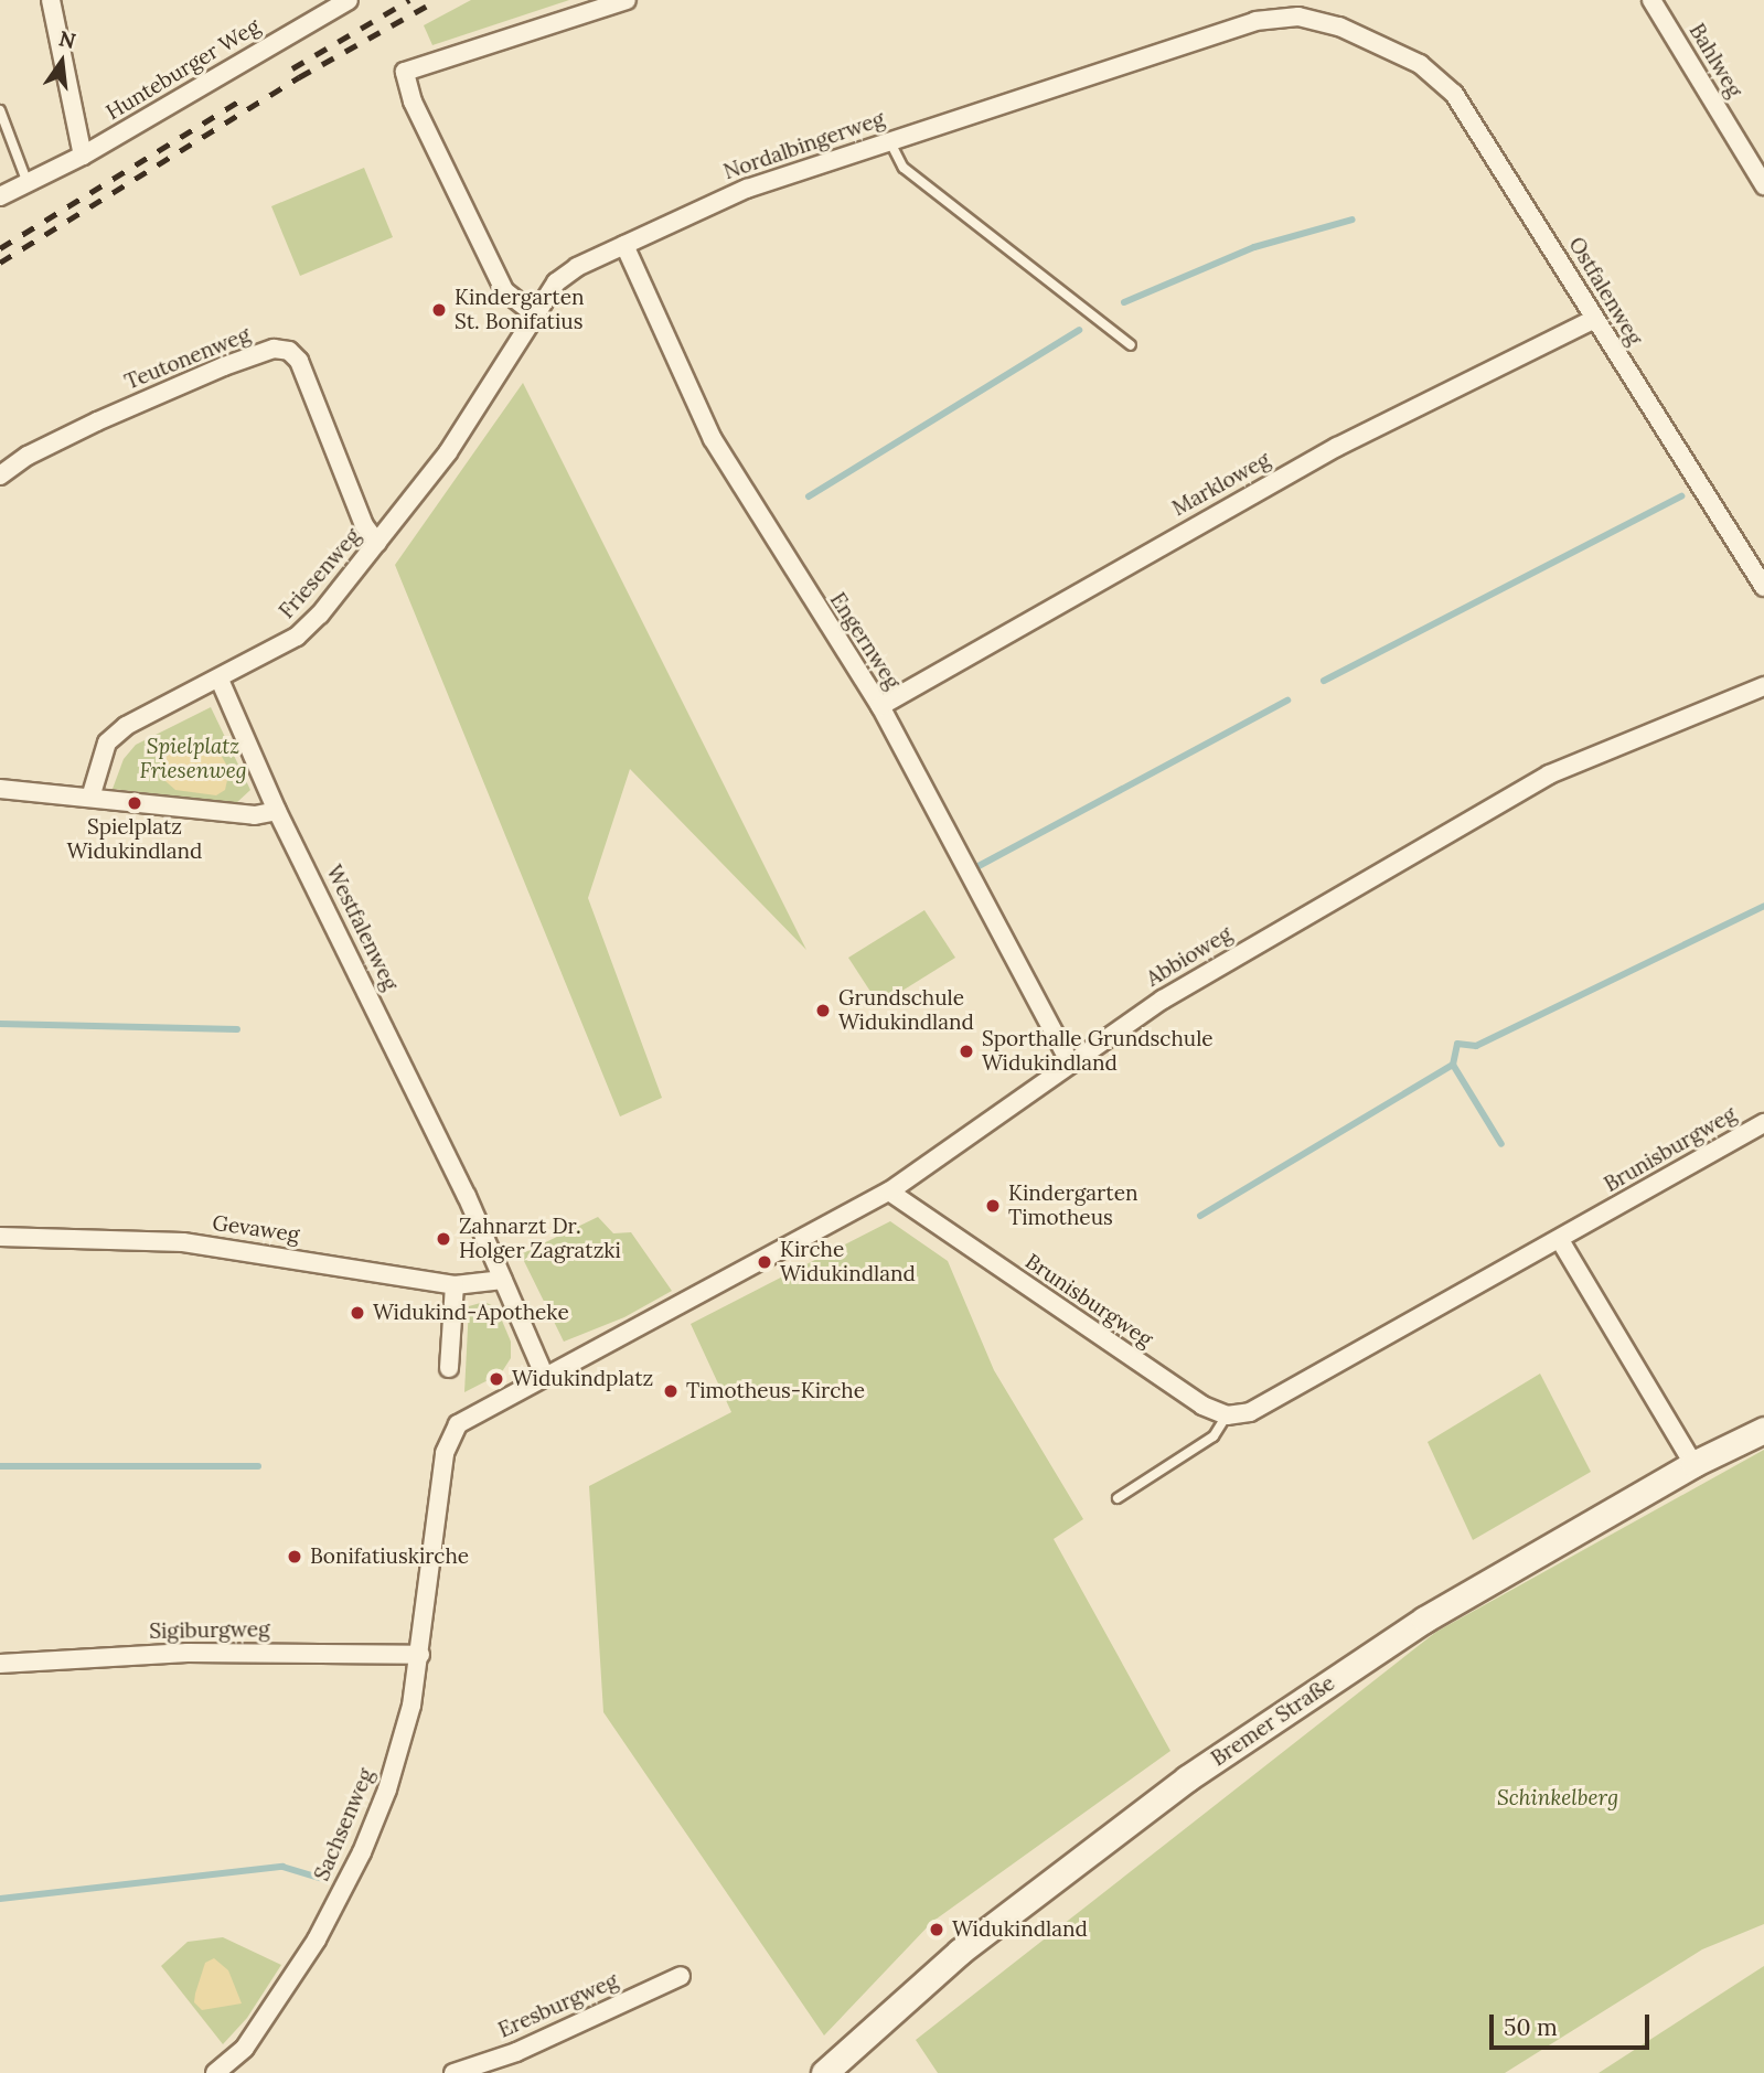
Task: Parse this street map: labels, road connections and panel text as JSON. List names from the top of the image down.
{
  "streets": {
    "main road": ["Bremer Straße"],
    "street": [
      "Bahlweg",
      "Hunteburger Weg",
      "Nordalbingerweg",
      "Ostfalenweg",
      "Teutonenweg",
      "Markloweg",
      "Friesenweg",
      "Engernweg",
      "Westfalenweg",
      "Abbioweg",
      "Brunisburgweg",
      "Gevaweg",
      "Sigiburgweg",
      "Sachsenweg",
      "Eresburgweg"
    ]
  },
  "crossings": [
    ["Nordalbingerweg", "Ostfalenweg"],
    ["Nordalbingerweg", "Friesenweg"],
    ["Nordalbingerweg", "Engernweg"],
    ["Ostfalenweg", "Markloweg"],
    ["Teutonenweg", "Friesenweg"],
    ["Markloweg", "Engernweg"],
    ["Friesenweg", "Westfalenweg"],
    ["Engernweg", "Abbioweg"],
    ["Westfalenweg", "Gevaweg"],
    ["Abbioweg", "Brunisburgweg"],
    ["Abbioweg", "Sachsenweg"],
    ["Sigiburgweg", "Sachsenweg"]
  ],
  "parks": ["Spielplatz Friesenweg", "Schinkelberg"],
  "places": [
    "Kindergarten St. Bonifatius",
    "Spielplatz Widukindland",
    "Grundschule Widukindland",
    "Sporthalle Grundschule Widukindland",
    "Kindergarten Timotheus",
    "Zahnarzt Dr. Holger Zagratzki",
    "Kirche Widukindland",
    "Widukind-Apotheke",
    "Widukindplatz",
    "Timotheus-Kirche",
    "Bonifatiuskirche",
    "Widukindland"
  ],
  "scale_bar": "50 m",
  "north": "top"
}
